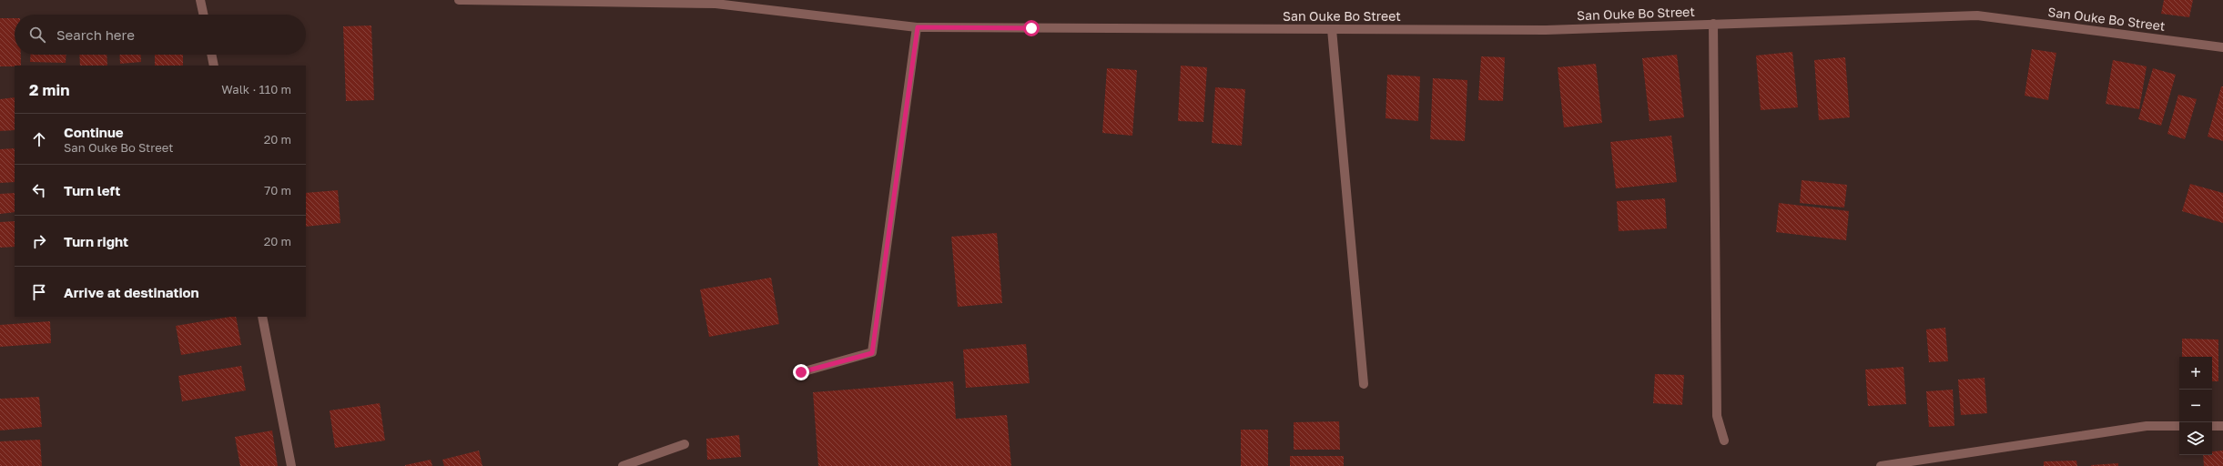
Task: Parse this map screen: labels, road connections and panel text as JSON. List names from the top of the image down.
{
  "streets": {
    "street": ["San Ouke Bo Street"]
  },
  "page": {
    "search": "Search here",
    "heading": ["2 min", "Walk · 110 m"],
    "list": [
      ["Continue", "San Ouke Bo Street", "20 m"],
      ["Turn left", "70 m"],
      ["Turn right", "20 m"],
      "Arrive at destination"
    ],
    "map_buttons": ["+", "−"]
  }
}
